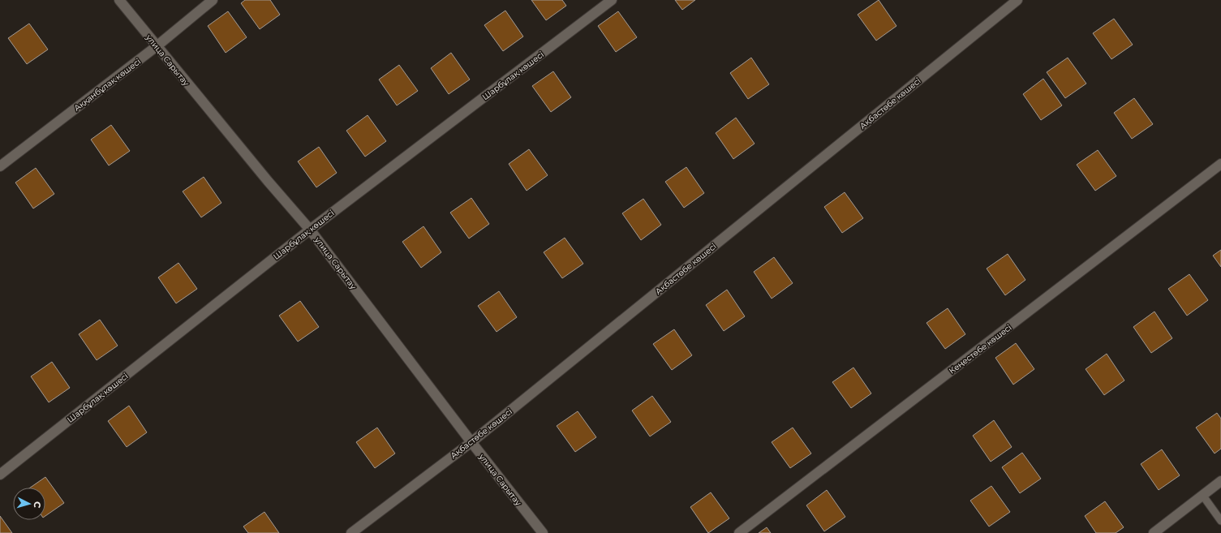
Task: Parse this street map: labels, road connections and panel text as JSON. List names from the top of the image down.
{
  "streets": {
    "street": [
      "улица Сарытау",
      "Шарбұлақ көшесі",
      "Аққанбұлақ көшесі",
      "Ақбастөбе көшесі",
      "Кеңестөбе көшесі"
    ]
  },
  "crossings": [
    ["улица Сарытау", "Шарбұлақ көшесі"],
    ["улица Сарытау", "Аққанбұлақ көшесі"],
    ["улица Сарытау", "Ақбастөбе көшесі"]
  ],
  "north": "right"
}
